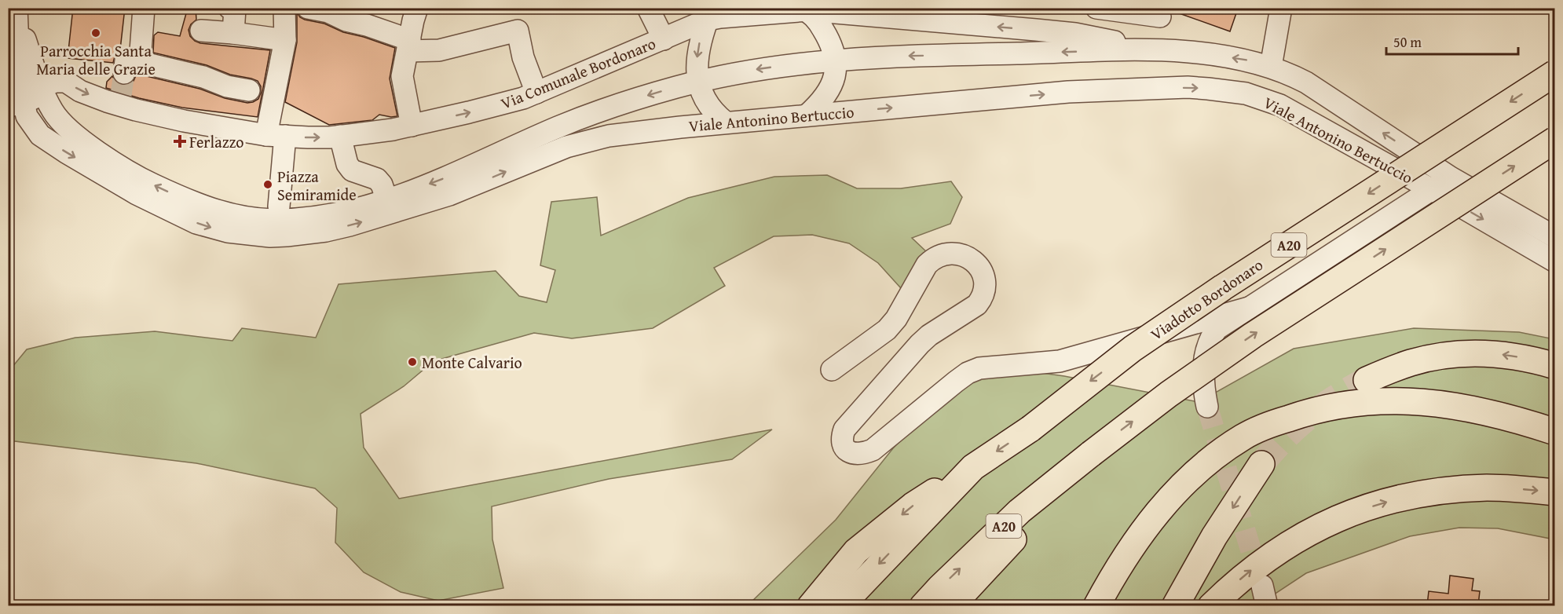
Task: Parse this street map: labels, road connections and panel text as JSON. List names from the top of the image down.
{
  "streets": {
    "highway": ["A20", "Viadotto Bordonaro"],
    "street": ["Via Comunale Bordonaro", "Viale Antonino Bertuccio"]
  },
  "crossings": [
    ["Via Comunale Bordonaro", "Viale Antonino Bertuccio"],
    ["A20", "Viadotto Bordonaro"]
  ],
  "places": {
    "other": ["Parrocchia Santa Maria delle Grazie", "Piazza Semiramide", "Monte Calvario"],
    "health": ["Ferlazzo"]
  },
  "scale_bar": "50 m"
}
